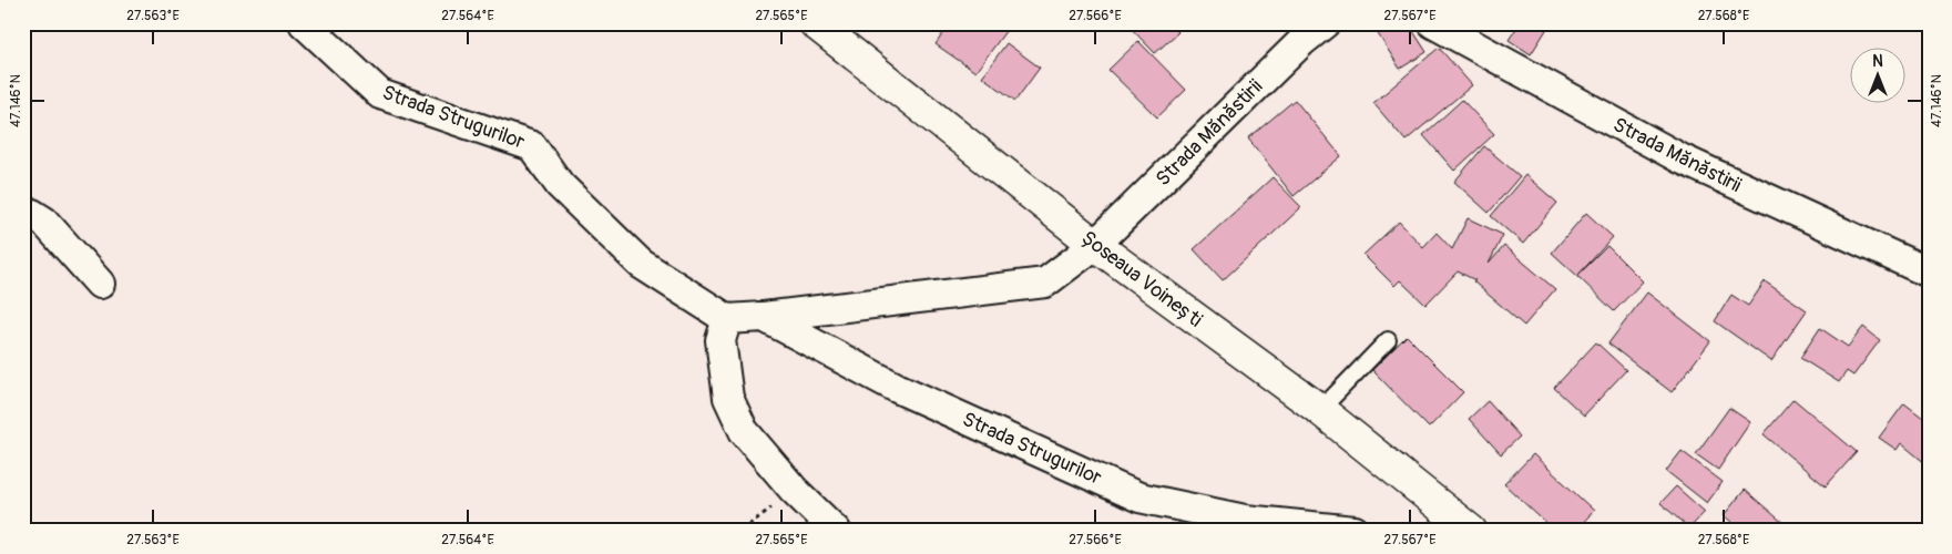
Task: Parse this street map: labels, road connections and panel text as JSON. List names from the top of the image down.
{
  "streets": {
    "main road": ["Șoseaua Voinești"],
    "street": ["Strada Strugurilor", "Strada Mănăstirii"]
  },
  "crossings": [
    ["Strada Strugurilor", "Strada Mănăstirii"],
    ["Strada Mănăstirii", "Șoseaua Voinești"]
  ],
  "north": "top",
  "coordinates": [
    "27.563°E",
    "27.564°E",
    "27.565°E",
    "27.566°E",
    "27.567°E",
    "27.568°E",
    "47.146°N"
  ]
}
